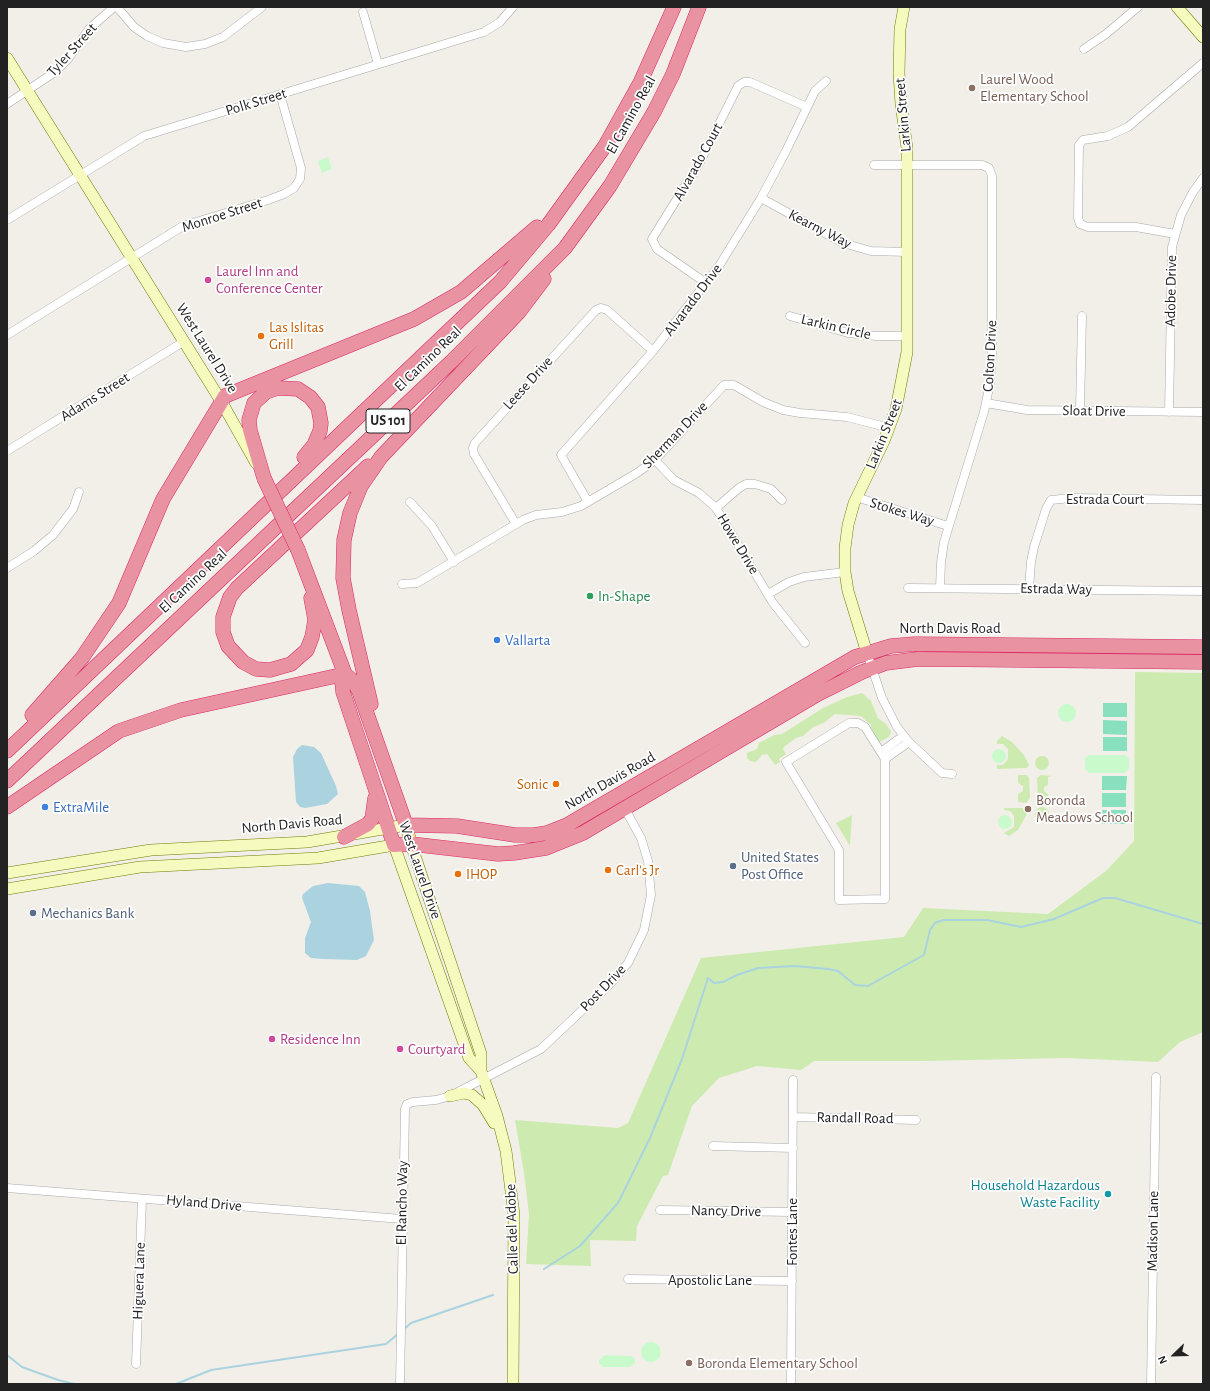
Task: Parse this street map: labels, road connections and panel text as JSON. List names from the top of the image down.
{
  "streets": {
    "highway": [
      "El Camino Real",
      "West Laurel Drive",
      "US 101",
      "North Davis Road"
    ],
    "street": [
      "Tyler Street",
      "Polk Street",
      "Larkin Street",
      "Alvarado Court",
      "Monroe Street",
      "Kearny Way",
      "Adobe Drive",
      "Alvarado Drive",
      "Larkin Circle",
      "Colton Drive",
      "Leese Drive",
      "Adams Street",
      "Sloat Drive",
      "Sherman Drive",
      "Estrada Court",
      "Stokes Way",
      "Howe Drive",
      "Estrada Way",
      "Post Drive",
      "Randall Road",
      "Hyland Drive",
      "El Rancho Way",
      "Nancy Drive",
      "Calle del Adobe",
      "Madison Lane",
      "Fontes Lane",
      "Apostolic Lane",
      "Higuera Lane"
    ]
  },
  "crossings": [
    ["Tyler Street", "West Laurel Drive"],
    ["Polk Street", "Monroe Street"],
    ["Polk Street", "West Laurel Drive"],
    ["Larkin Street", "Kearny Way"],
    ["Larkin Street", "Larkin Circle"],
    ["Larkin Street", "Colton Drive"],
    ["Larkin Street", "Sherman Drive"],
    ["Larkin Street", "Stokes Way"],
    ["Larkin Street", "North Davis Road"],
    ["Alvarado Court", "Alvarado Drive"],
    ["Monroe Street", "West Laurel Drive"],
    ["Kearny Way", "Alvarado Drive"],
    ["Adobe Drive", "Sloat Drive"],
    ["Alvarado Drive", "Leese Drive"],
    ["Alvarado Drive", "Sherman Drive"],
    ["West Laurel Drive", "Adams Street"],
    ["West Laurel Drive", "North Davis Road"],
    ["West Laurel Drive", "Post Drive"],
    ["West Laurel Drive", "El Rancho Way"],
    ["West Laurel Drive", "Calle del Adobe"],
    ["Colton Drive", "Sloat Drive"],
    ["Colton Drive", "Stokes Way"],
    ["Colton Drive", "Estrada Way"],
    ["Leese Drive", "Sherman Drive"],
    ["Sherman Drive", "Howe Drive"],
    ["Estrada Court", "Estrada Way"],
    ["North Davis Road", "Post Drive"],
    ["Post Drive", "El Rancho Way"],
    ["Post Drive", "Calle del Adobe"],
    ["Randall Road", "Fontes Lane"],
    ["Hyland Drive", "El Rancho Way"],
    ["Hyland Drive", "Higuera Lane"],
    ["El Rancho Way", "Calle del Adobe"],
    ["Nancy Drive", "Fontes Lane"],
    ["Fontes Lane", "Apostolic Lane"]
  ],
  "places": [
    "Laurel Wood Elementary School",
    "Laurel Inn and Conference Center",
    "Las Islitas Grill",
    "In-Shape",
    "Vallarta",
    "Sonic",
    "ExtraMile",
    "Boronda Meadows School",
    "United States Post Office",
    "Carl's Jr",
    "IHOP",
    "Mechanics Bank",
    "Residence Inn",
    "Courtyard",
    "Household Hazardous Waste Facility",
    "Boronda Elementary School"
  ],
  "north": "bottom left"
}
